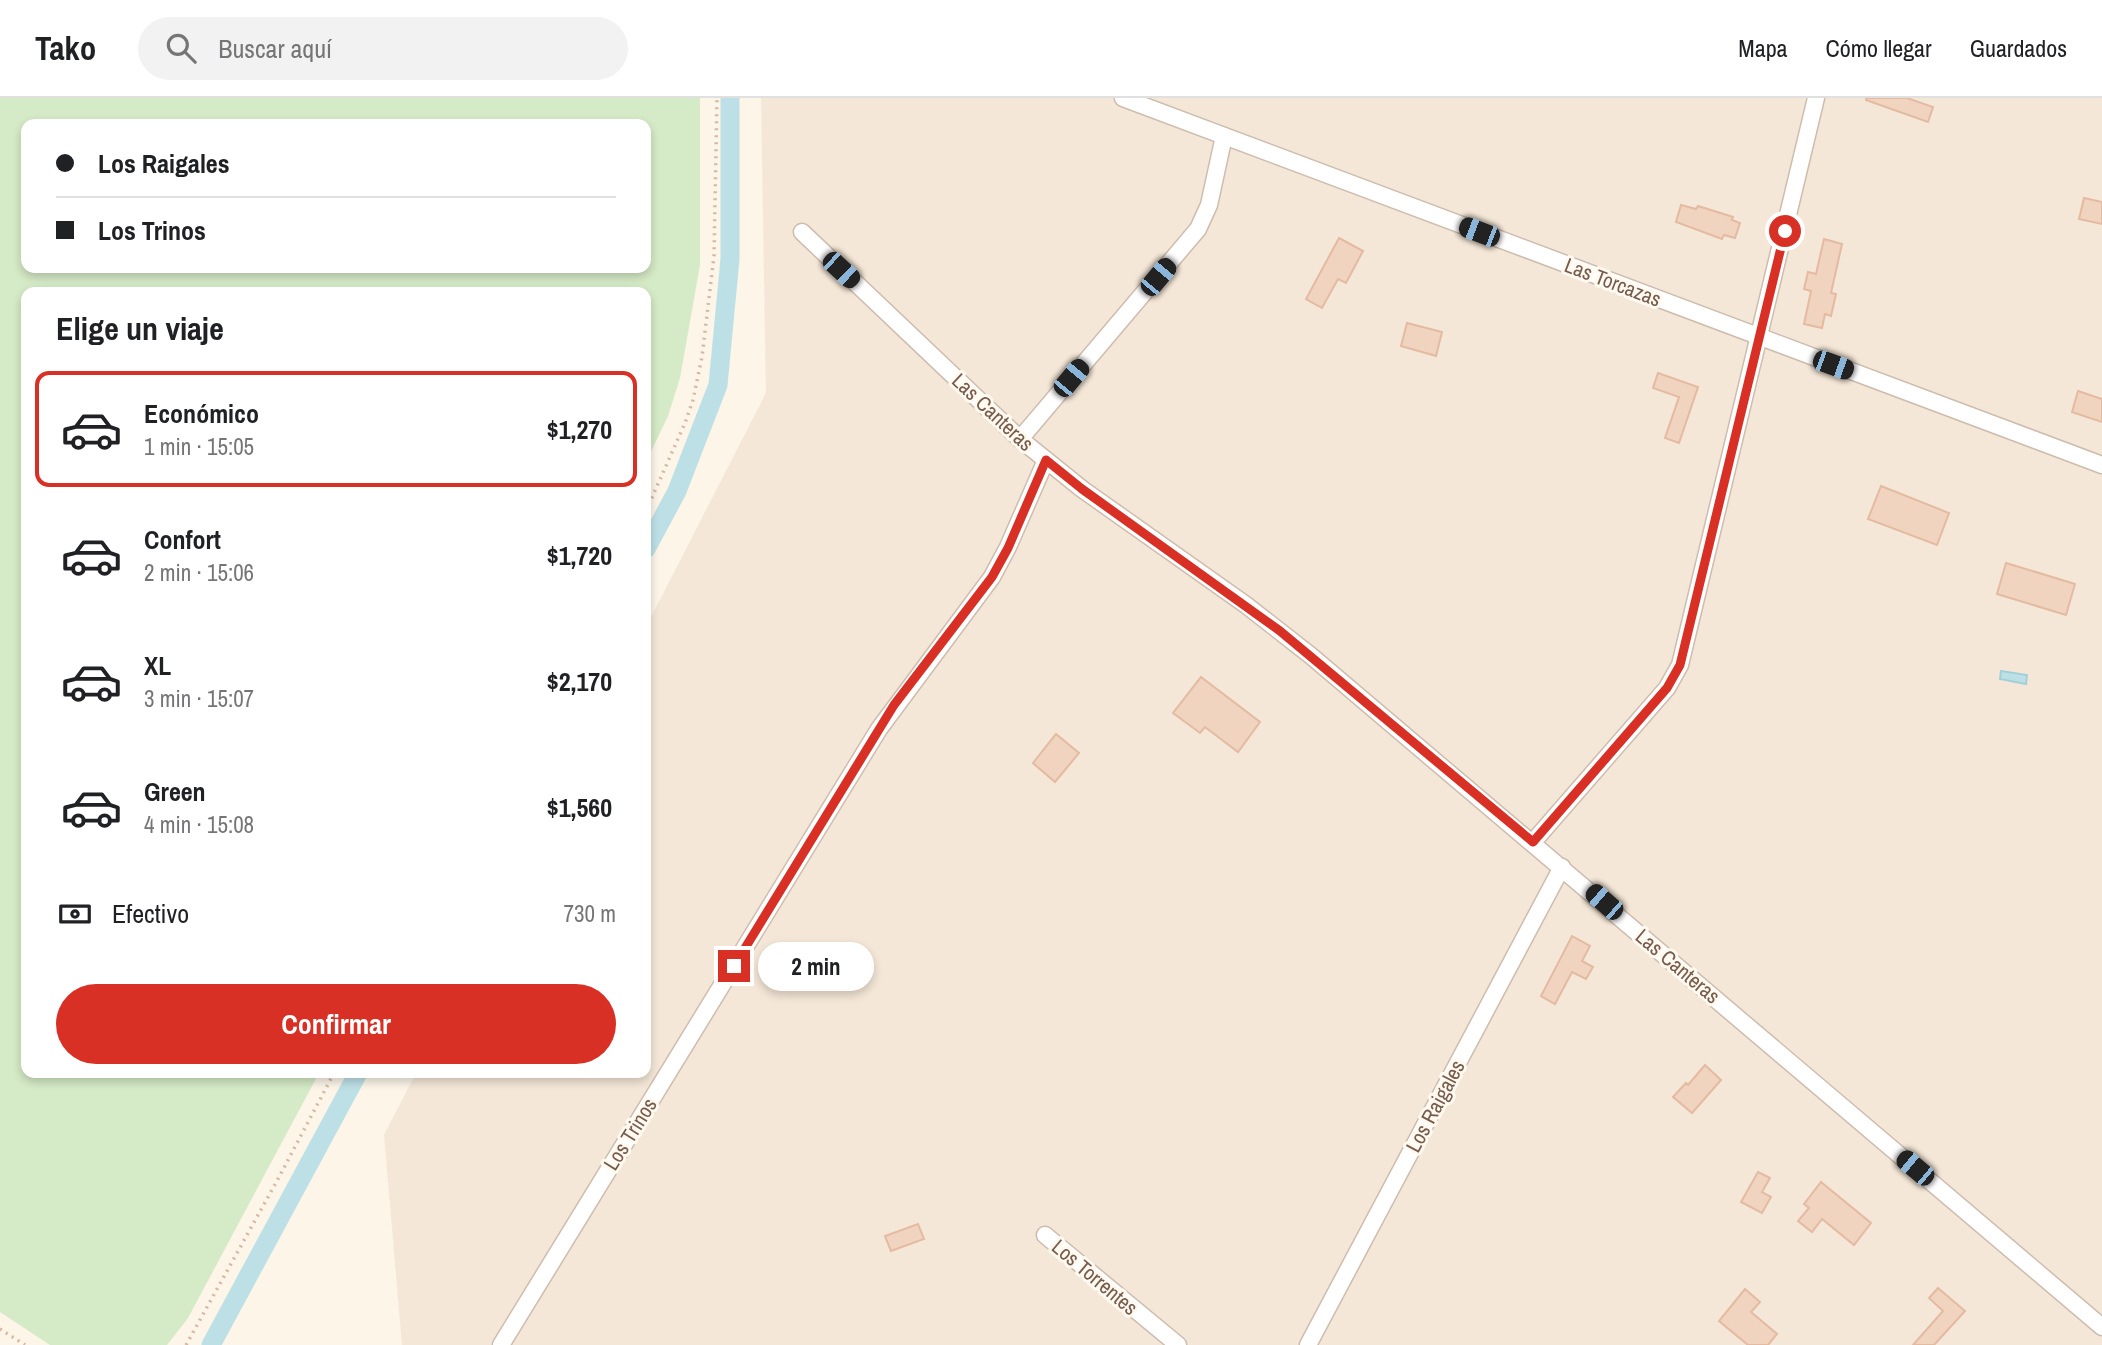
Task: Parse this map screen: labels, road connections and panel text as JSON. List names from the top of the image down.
{
  "streets": {
    "street": [
      "Las Torcazas",
      "Las Canteras",
      "Los Raigales",
      "Los Trinos",
      "Los Torrentes"
    ]
  },
  "crossings": [
    ["Las Canteras", "Los Raigales"],
    ["Las Canteras", "Los Trinos"]
  ],
  "page": {
    "header": "Tako",
    "search": "Buscar aquí",
    "nav": ["Mapa", "Cómo llegar", "Guardados"],
    "banner": ["Los Raigales", "Los Trinos"],
    "heading": "Elige un viaje",
    "list": [
      {
        "name": "Económico",
        "note": "1 min · 15:05",
        "value": "$1,270"
      },
      {
        "name": "Confort",
        "note": "2 min · 15:06",
        "value": "$1,720"
      },
      {
        "name": "XL",
        "note": "3 min · 15:07",
        "value": "$2,170"
      },
      {
        "name": "Green",
        "note": "4 min · 15:08",
        "value": "$1,560"
      }
    ],
    "pay": ["Efectivo", "730 m"],
    "bubble": "2 min",
    "buttons": "Confirmar"
  }
}
